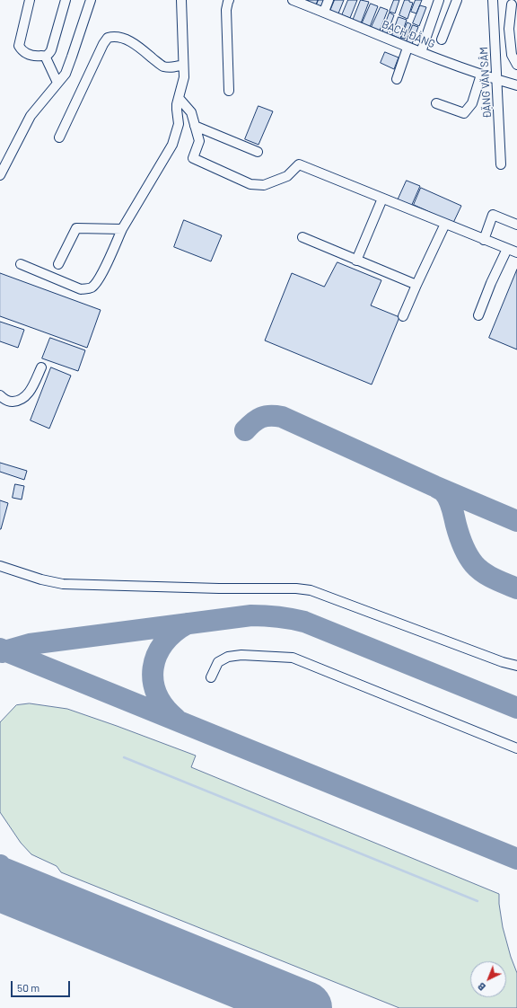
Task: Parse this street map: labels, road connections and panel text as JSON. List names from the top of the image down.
{
  "streets": {
    "street": ["BẠCH ĐẰNG", "ĐẶNG VĂN SÂM"]
  },
  "crossings": [
    ["BẠCH ĐẰNG", "ĐẶNG VĂN SÂM"]
  ],
  "scale_bar": "50 m",
  "north": "bottom left"
}
